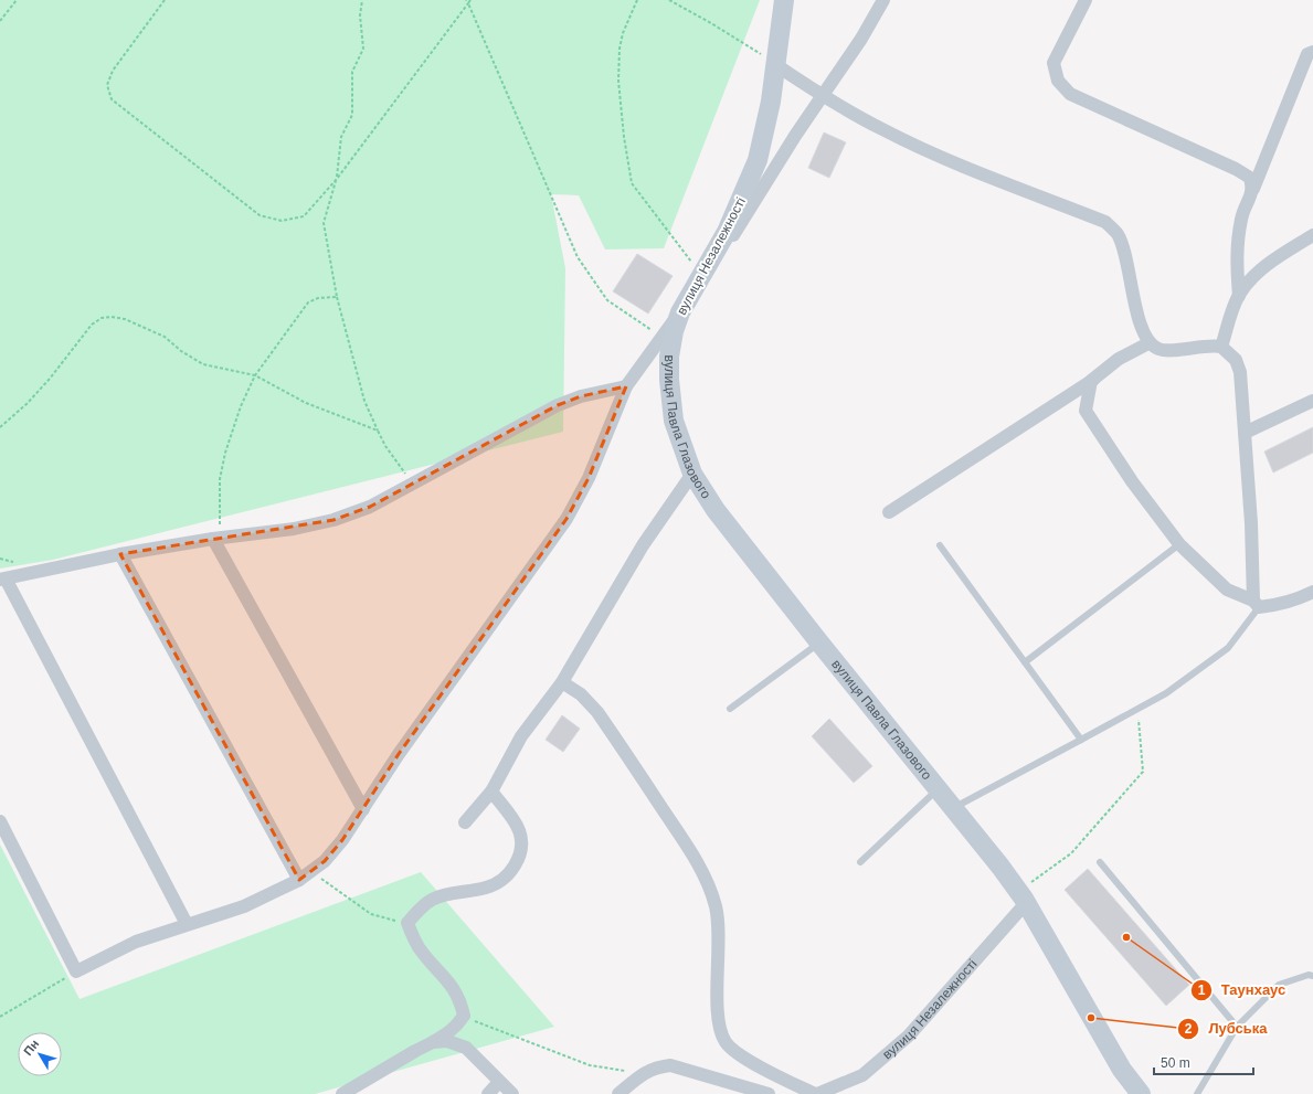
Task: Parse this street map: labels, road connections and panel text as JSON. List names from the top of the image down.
{
  "streets": {
    "main road": ["вулиця Незалежності", "вулиця Павла Глазового"]
  },
  "crossings": [
    ["вулиця Незалежності", "вулиця Павла Глазового"]
  ],
  "places": ["Таунхаус", "Лубська"],
  "scale_bar": "50 m",
  "north": "top left"
}
